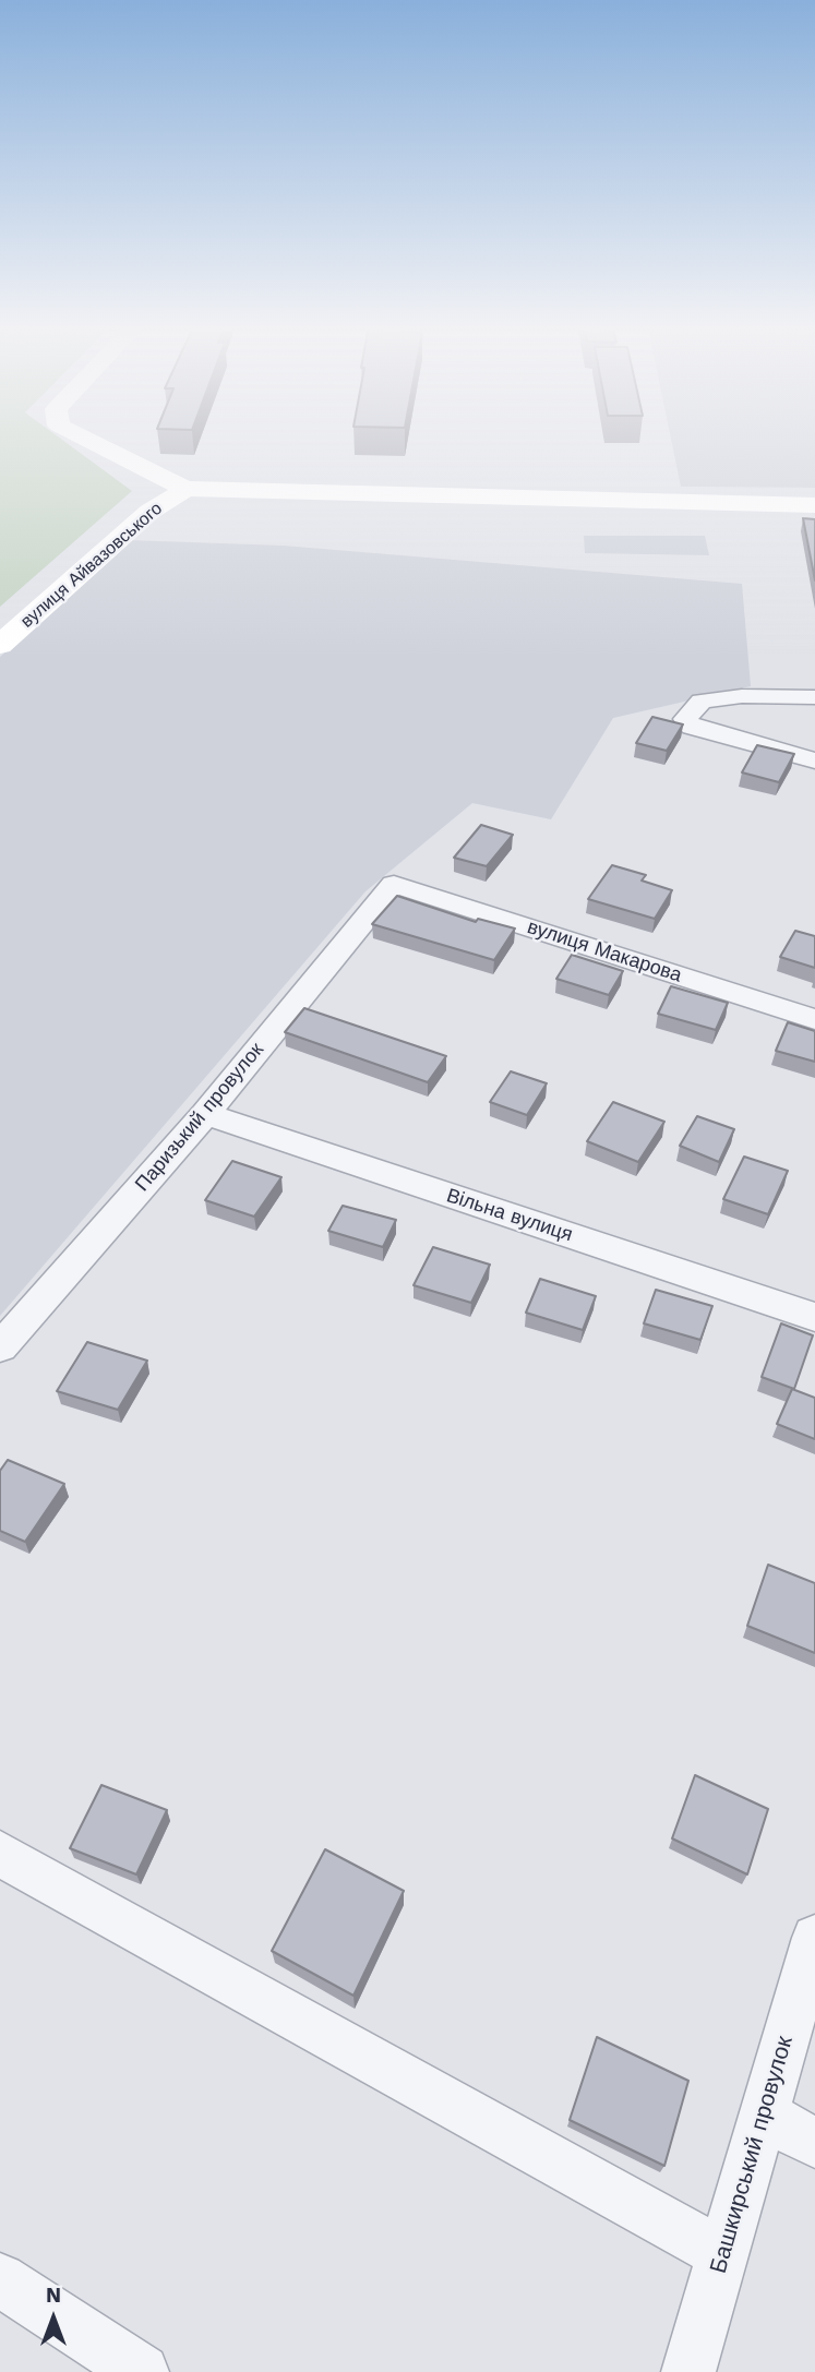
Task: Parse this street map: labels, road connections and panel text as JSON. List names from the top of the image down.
{
  "streets": {
    "street": [
      "вулиця Айвазовського",
      "вулиця Макарова",
      "Паризький провулок",
      "Вільна вулиця",
      "Башкирський провулок"
    ]
  },
  "crossings": [
    ["вулиця Макарова", "Паризький провулок"],
    ["Паризький провулок", "Вільна вулиця"]
  ],
  "north": "top"
}
